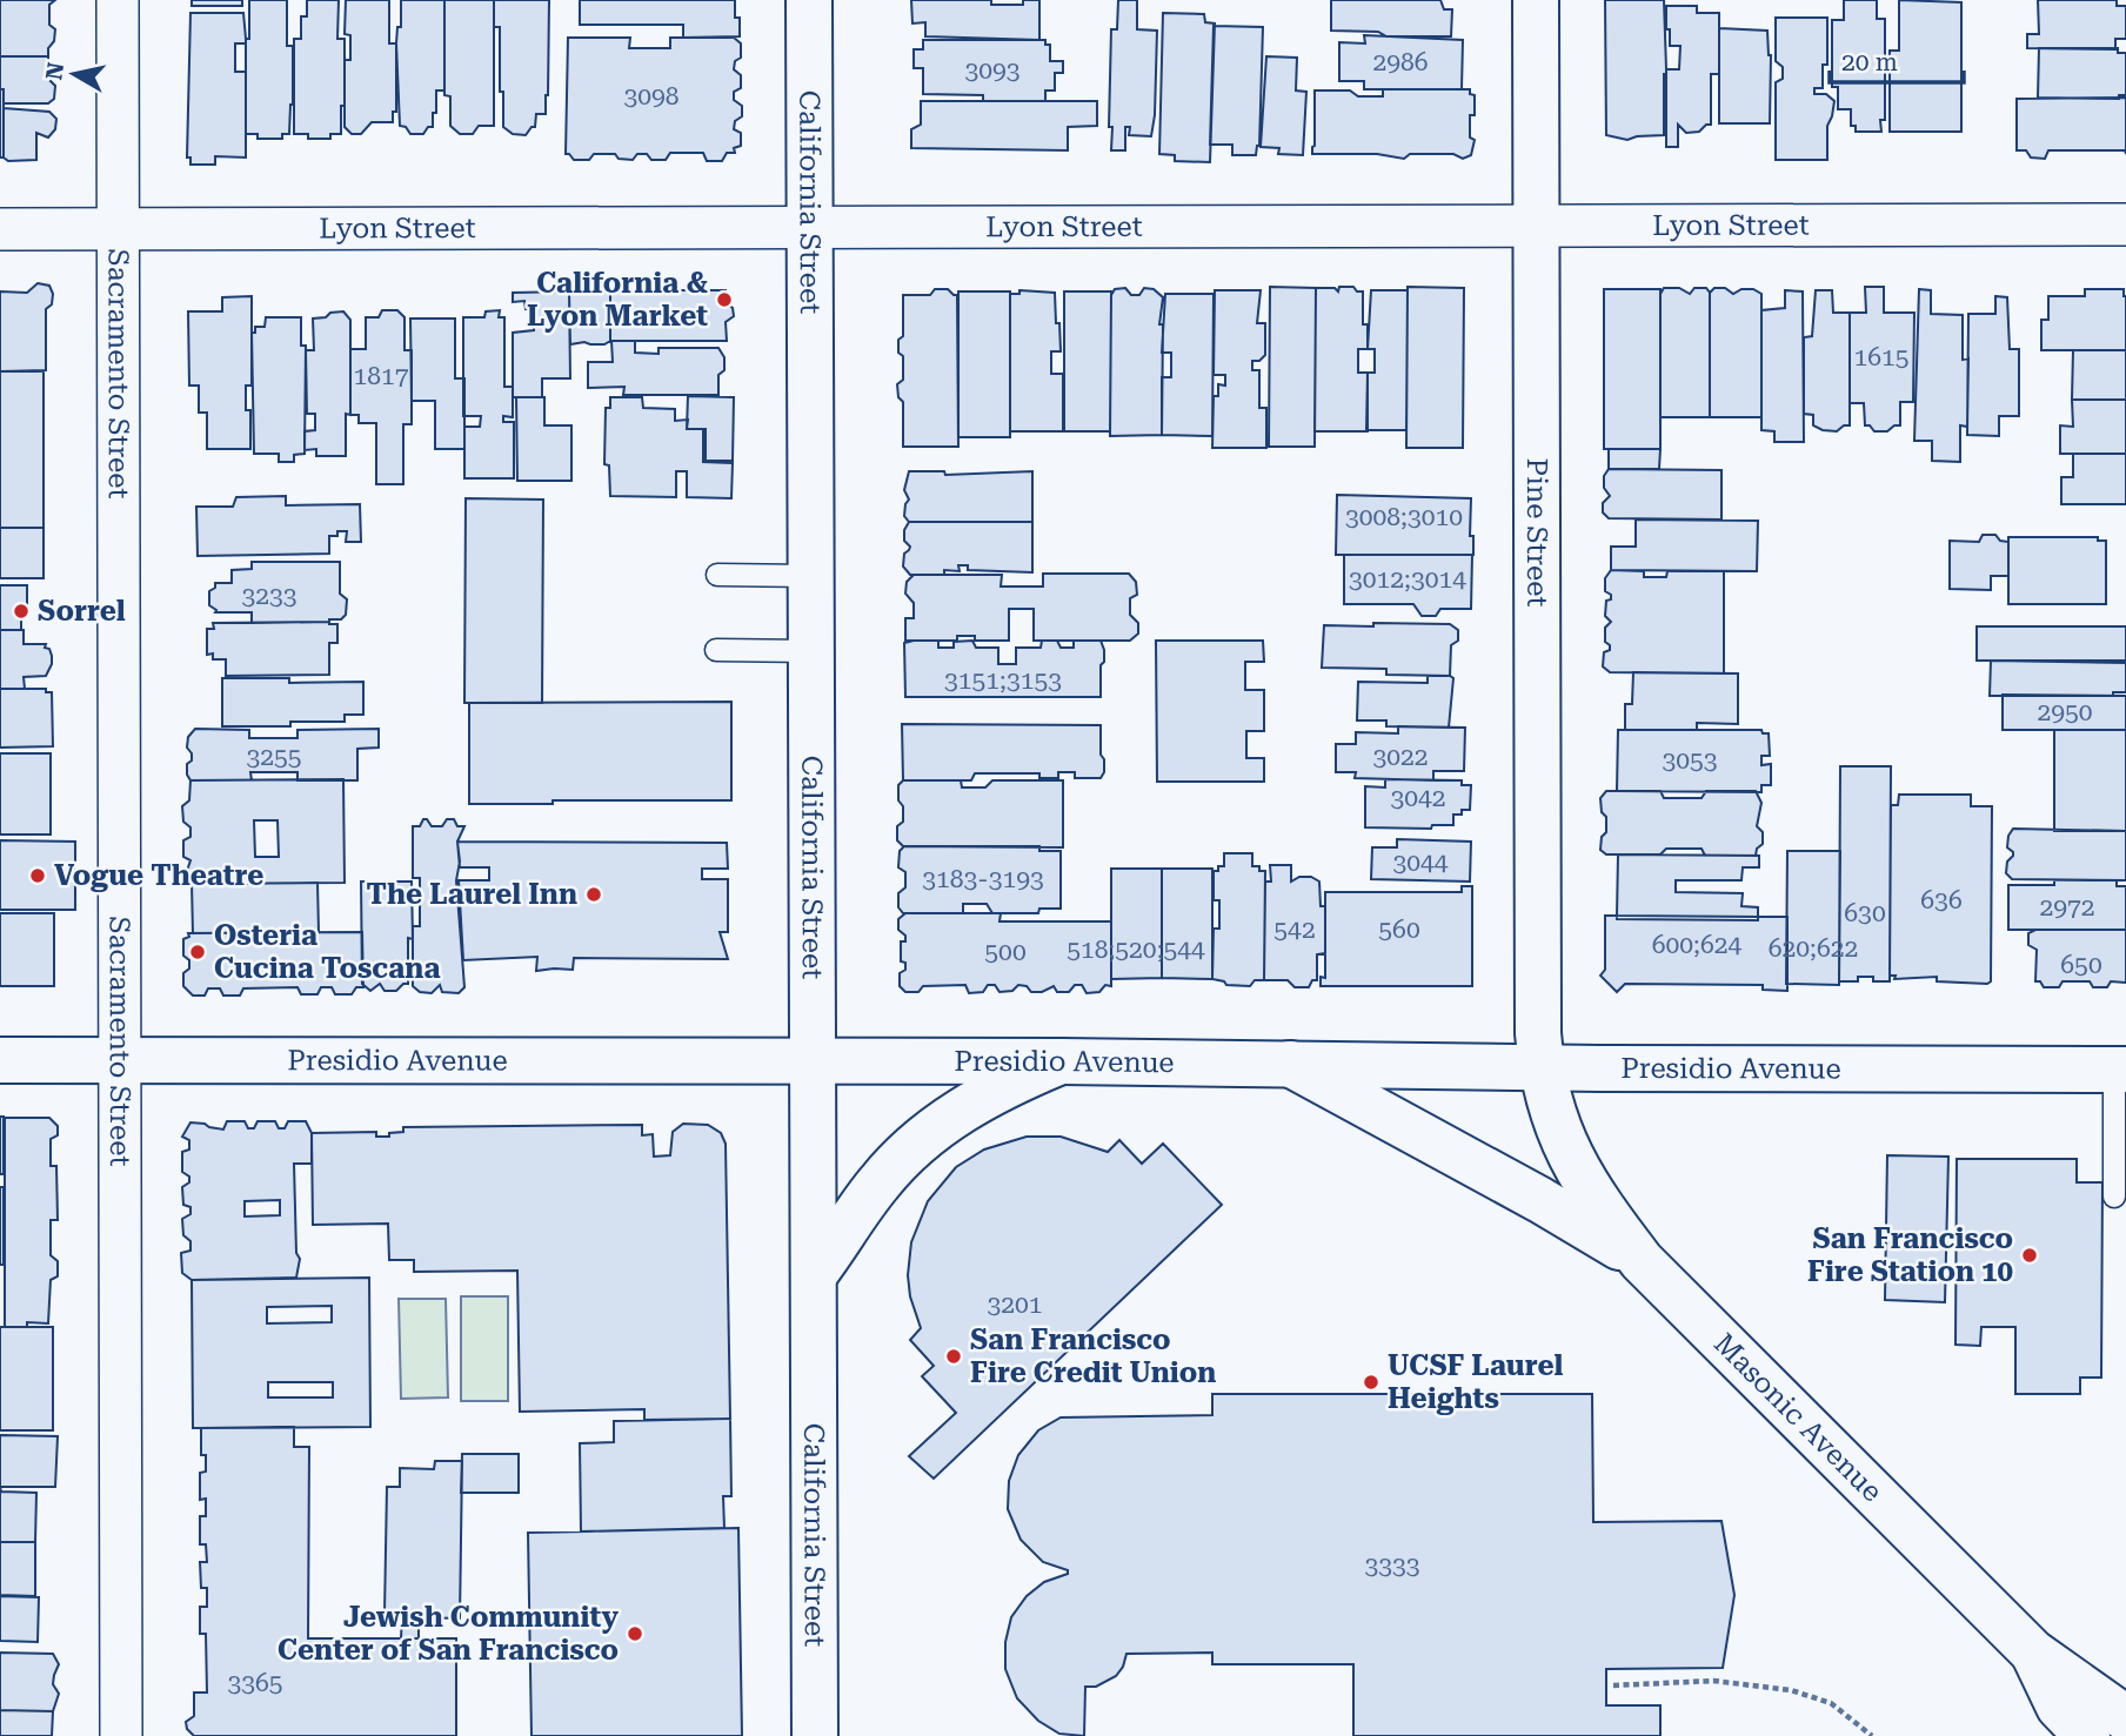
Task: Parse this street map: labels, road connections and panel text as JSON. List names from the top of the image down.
{
  "streets": {
    "main road": [
      "California Street",
      "Pine Street",
      "Presidio Avenue",
      "Masonic Avenue"
    ],
    "street": ["Lyon Street", "Sacramento Street"]
  },
  "crossings": [
    ["California Street", "Lyon Street"],
    ["California Street", "Presidio Avenue"],
    ["Lyon Street", "Sacramento Street"],
    ["Lyon Street", "Pine Street"],
    ["Sacramento Street", "Presidio Avenue"],
    ["Pine Street", "Presidio Avenue"],
    ["Pine Street", "Masonic Avenue"],
    ["Presidio Avenue", "Masonic Avenue"]
  ],
  "places": [
    "California & Lyon Market",
    "Sorrel",
    "Vogue Theatre",
    "The Laurel Inn",
    "Osteria Cucina Toscana",
    "San Francisco Fire Station 10",
    "San Francisco Fire Credit Union",
    "UCSF Laurel Heights",
    "Jewish Community Center of San Francisco"
  ],
  "house_numbers": [
    "2986",
    "3093",
    "3098",
    "1615",
    "1817",
    "3008;3010",
    "3012;3014",
    "3233",
    "3151;3153",
    "2950",
    "3255",
    "3022",
    "3053",
    "3042",
    "3044",
    "3183-3193",
    "636",
    "2972",
    "630",
    "542",
    "560",
    "600;624",
    "620;622",
    "518;520;544",
    "500",
    "650",
    "3201",
    "3333",
    "3365"
  ],
  "scale_bar": "20 m",
  "north": "left"
}
